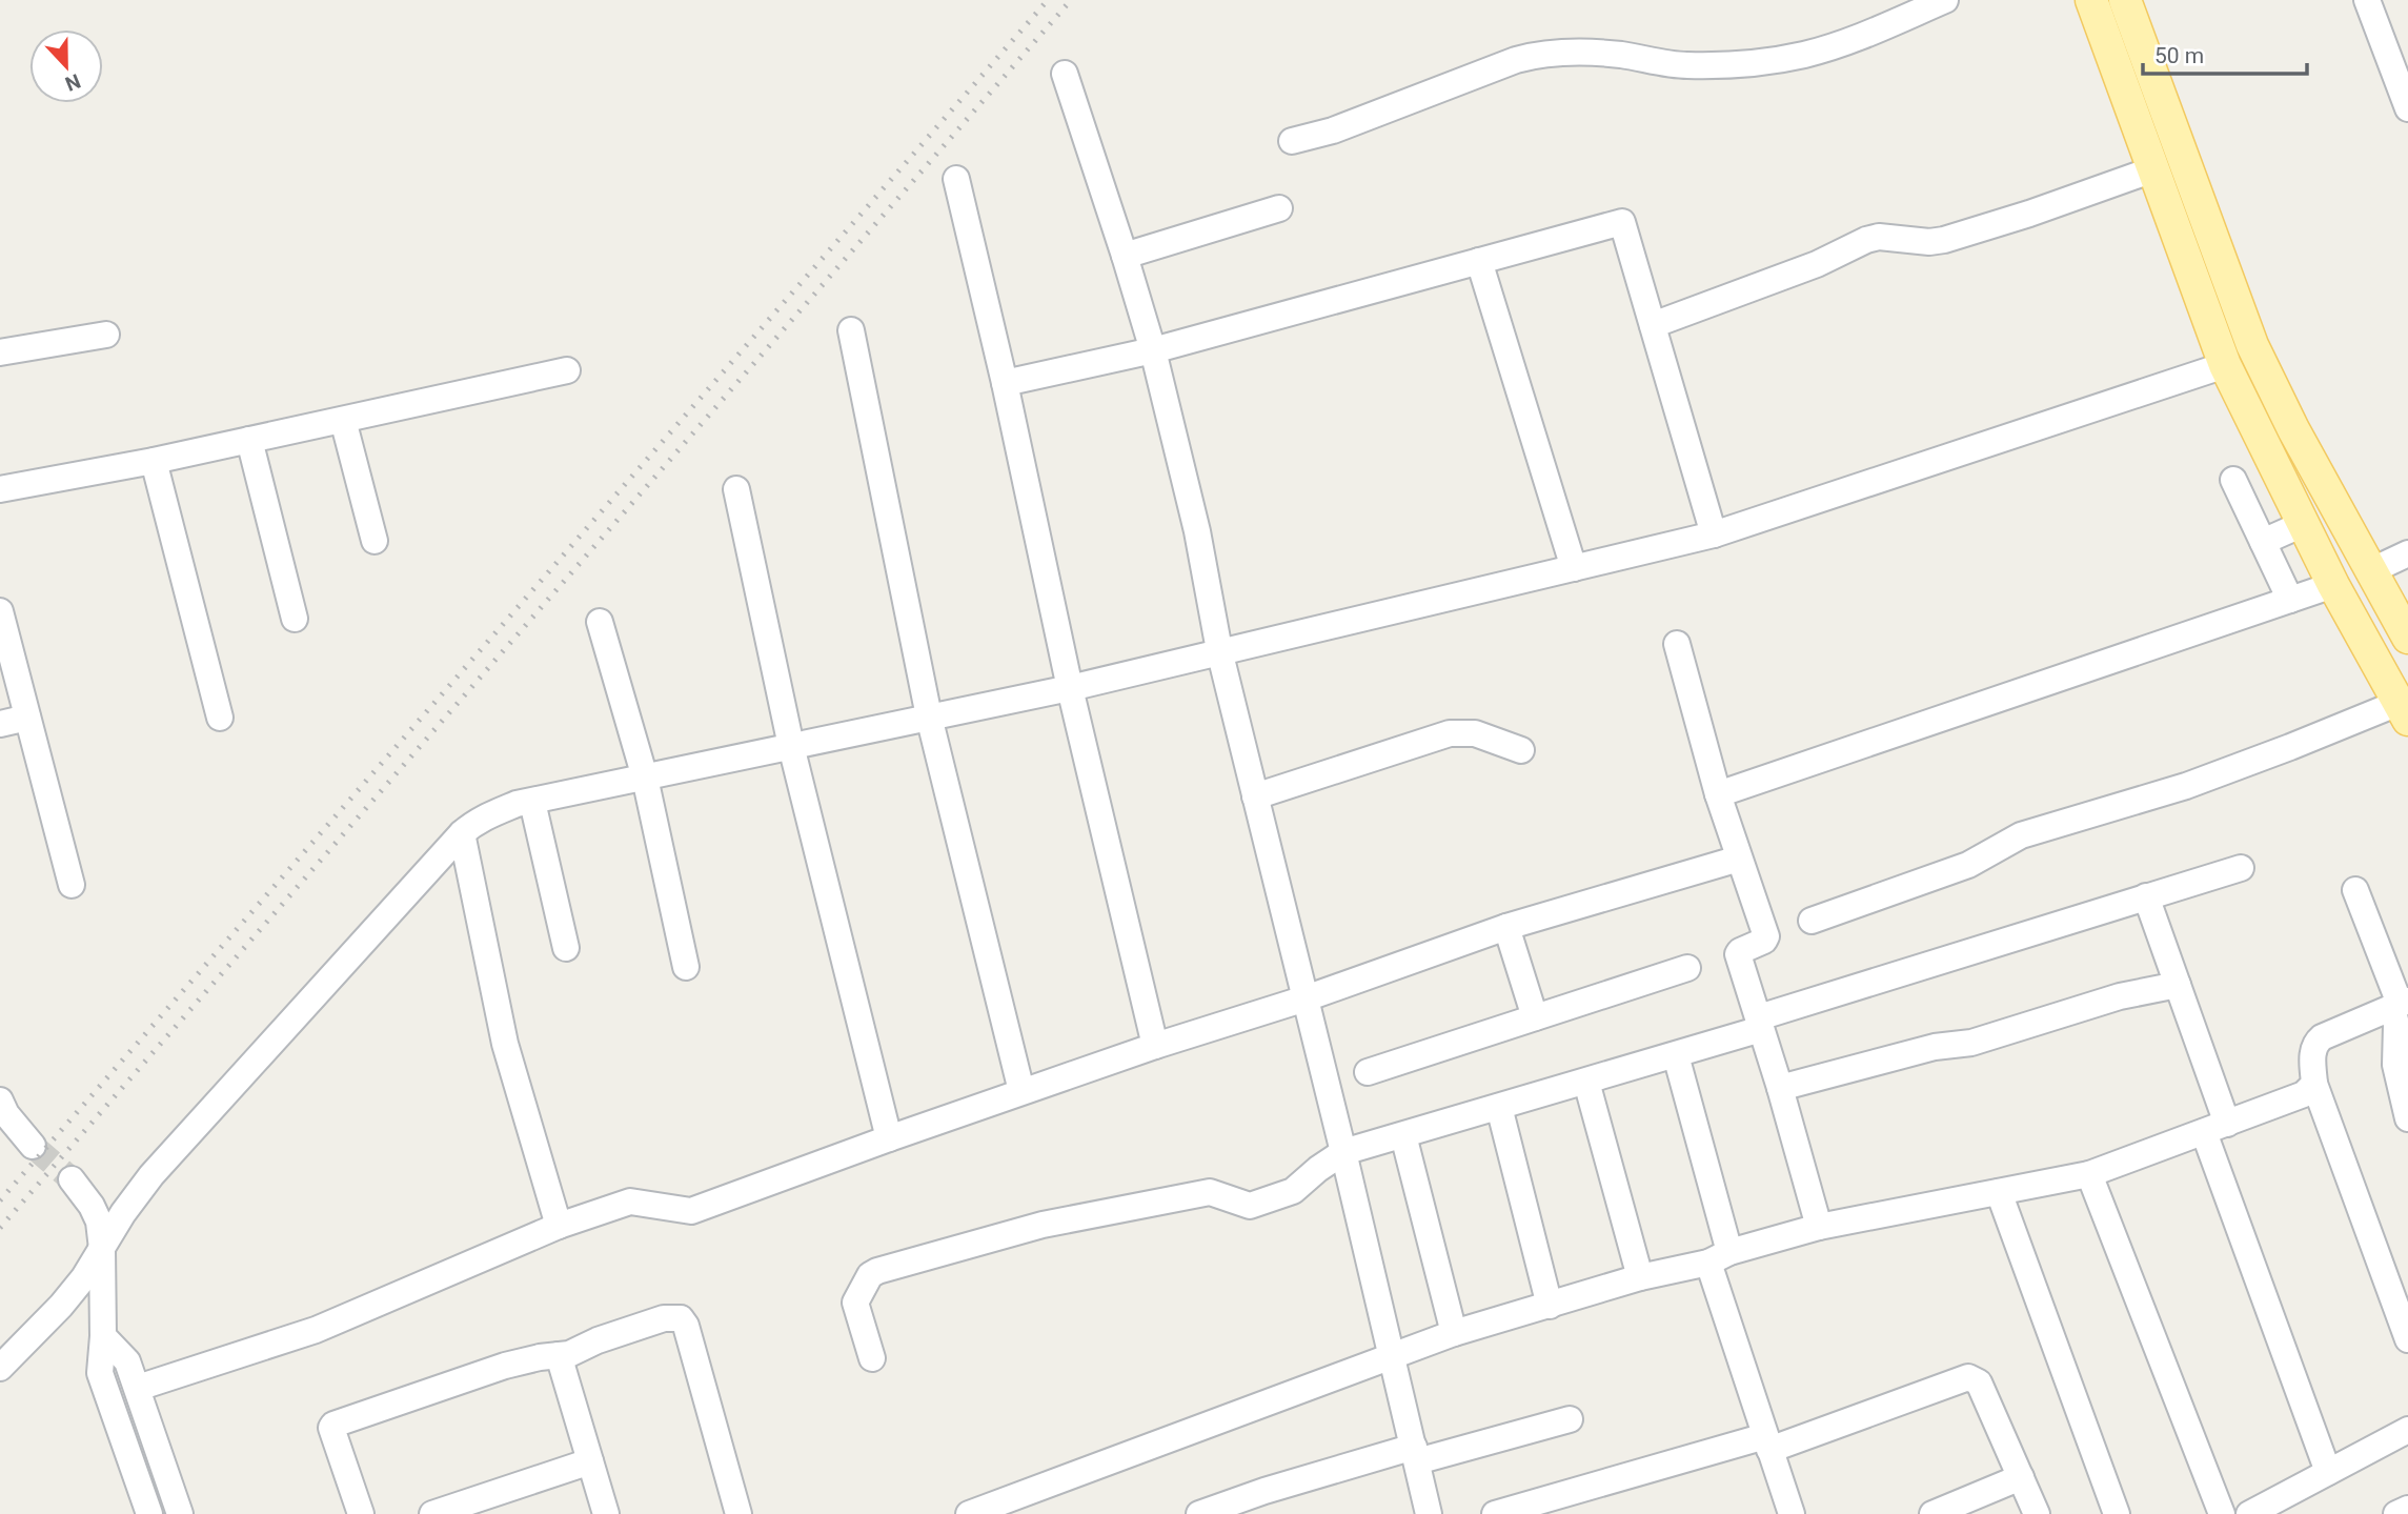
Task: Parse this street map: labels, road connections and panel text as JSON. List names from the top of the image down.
{
  "scale_bar": "50 m",
  "north": "bottom"
}
